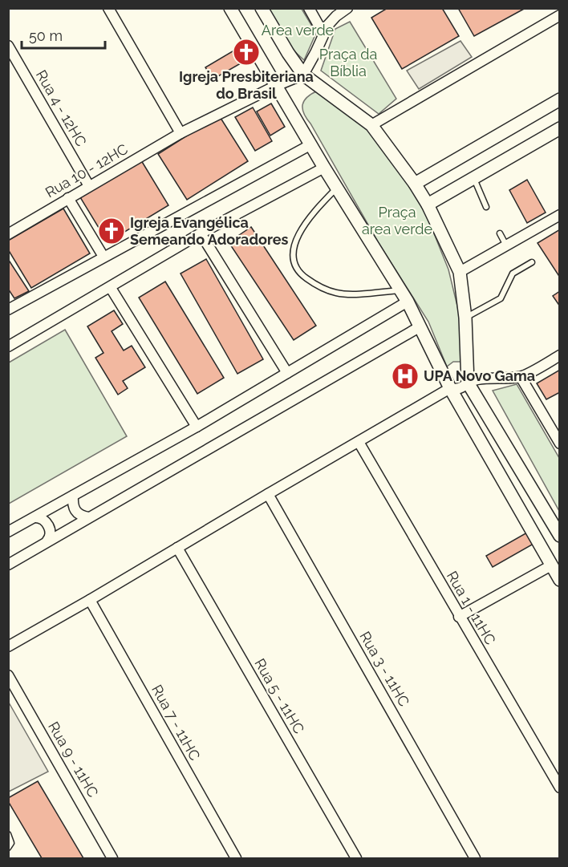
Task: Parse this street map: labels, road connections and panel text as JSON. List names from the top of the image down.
{
  "streets": {
    "street": [
      "Rua 4 - 12HC",
      "Rua 10 - 12HC",
      "Rua 1 - 11HC",
      "Rua 3 - 11HC",
      "Rua 5 - 11HC",
      "Rua 7 - 11HC",
      "Rua 9 - 11HC"
    ]
  },
  "crossings": [
    ["Rua 4 - 12HC", "Rua 10 - 12HC"]
  ],
  "parks": ["Area verde", "Praça da Bíblia", "Praça area verde"],
  "places": {
    "church": ["Igreja Presbiteriana do Brasil", "Igreja Evangélica Semeando Adoradores"],
    "hospital": ["UPA Novo Gama"]
  },
  "scale_bar": "50 m"
}
